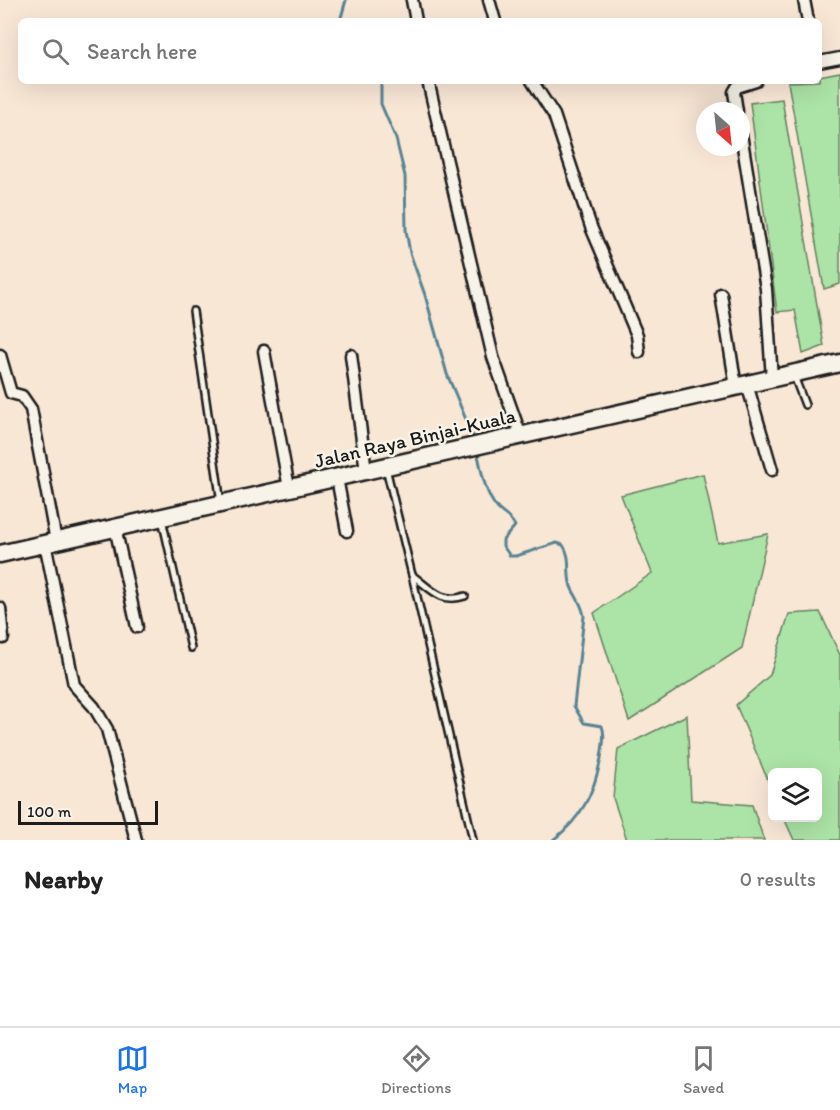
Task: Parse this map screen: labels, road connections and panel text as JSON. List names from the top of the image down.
{
  "streets": {
    "main road": ["Jalan Raya Binjai-Kuala"]
  },
  "scale_bar": "100 m",
  "north": "bottom right",
  "page": {
    "search": "Search here",
    "scale": "100 m",
    "heading": ["Nearby", "0 results"],
    "nav": ["Map", "Directions", "Saved"]
  }
}
